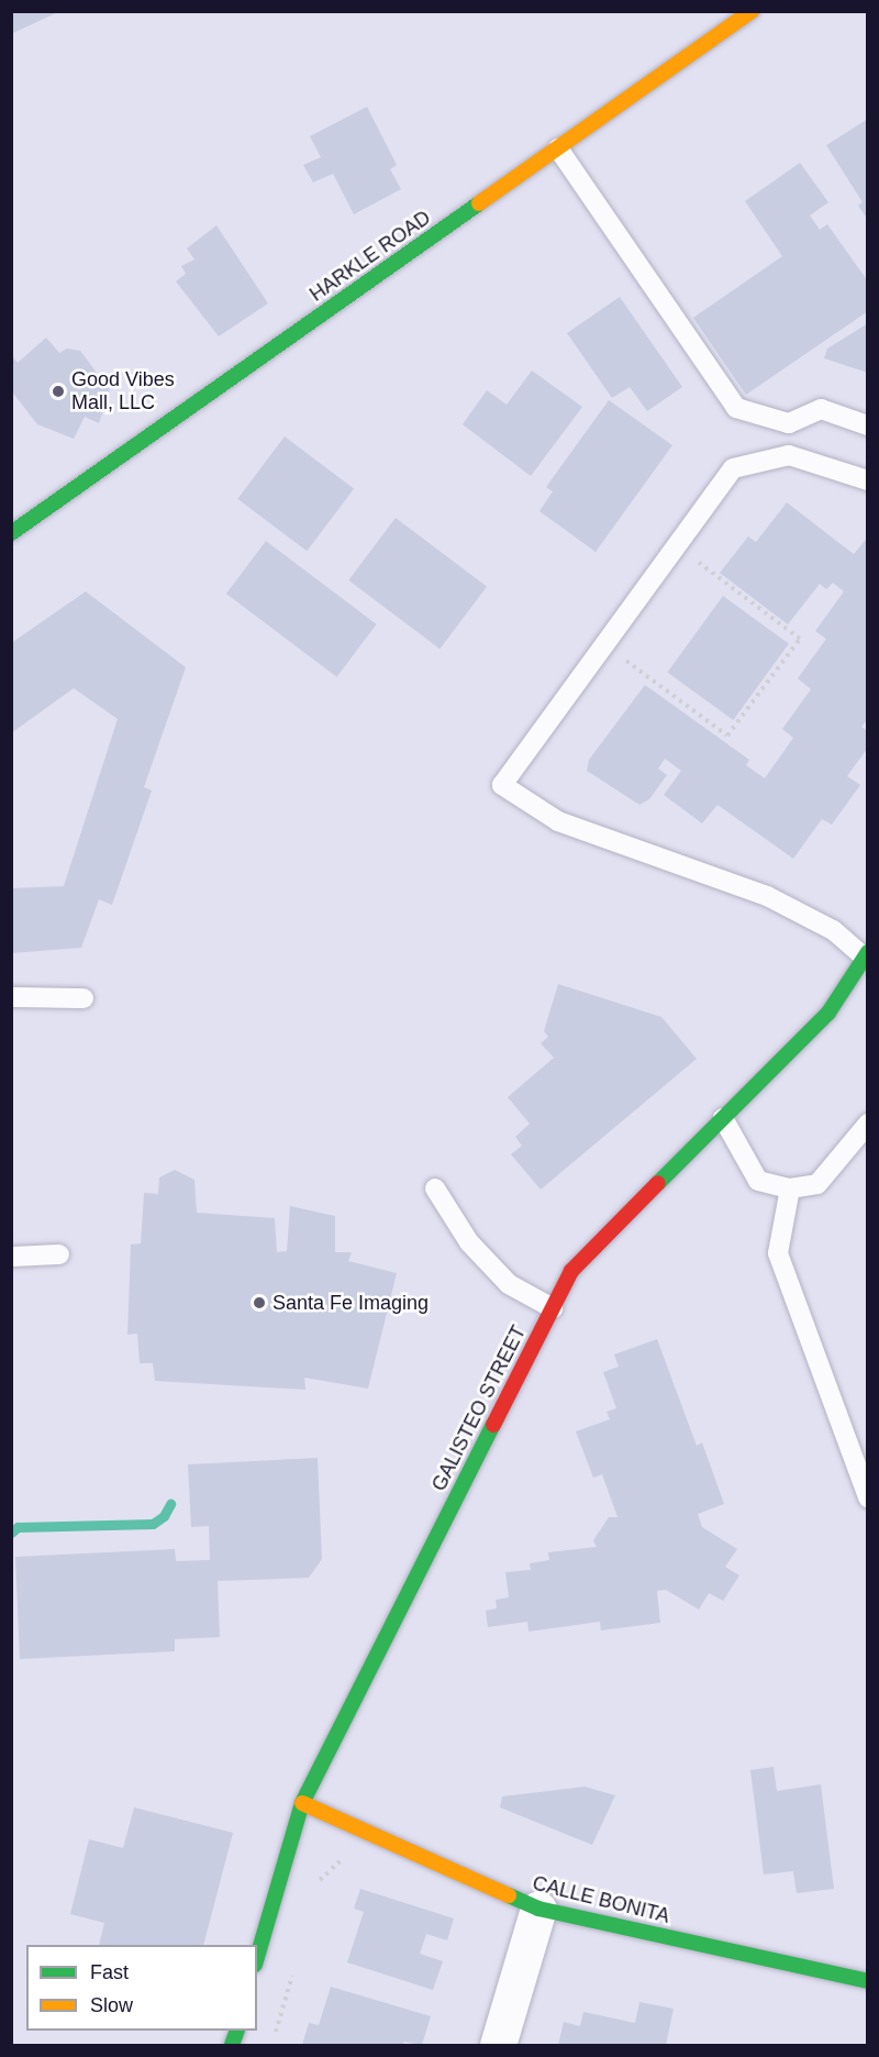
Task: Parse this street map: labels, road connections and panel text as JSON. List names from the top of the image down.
{
  "streets": {
    "street": ["HARKLE ROAD", "GALISTEO STREET", "CALLE BONITA"]
  },
  "crossings": [
    ["GALISTEO STREET", "CALLE BONITA"]
  ],
  "places": ["Good Vibes Mall, LLC", "Santa Fe Imaging"],
  "legend": ["Fast", "Slow"]
}
